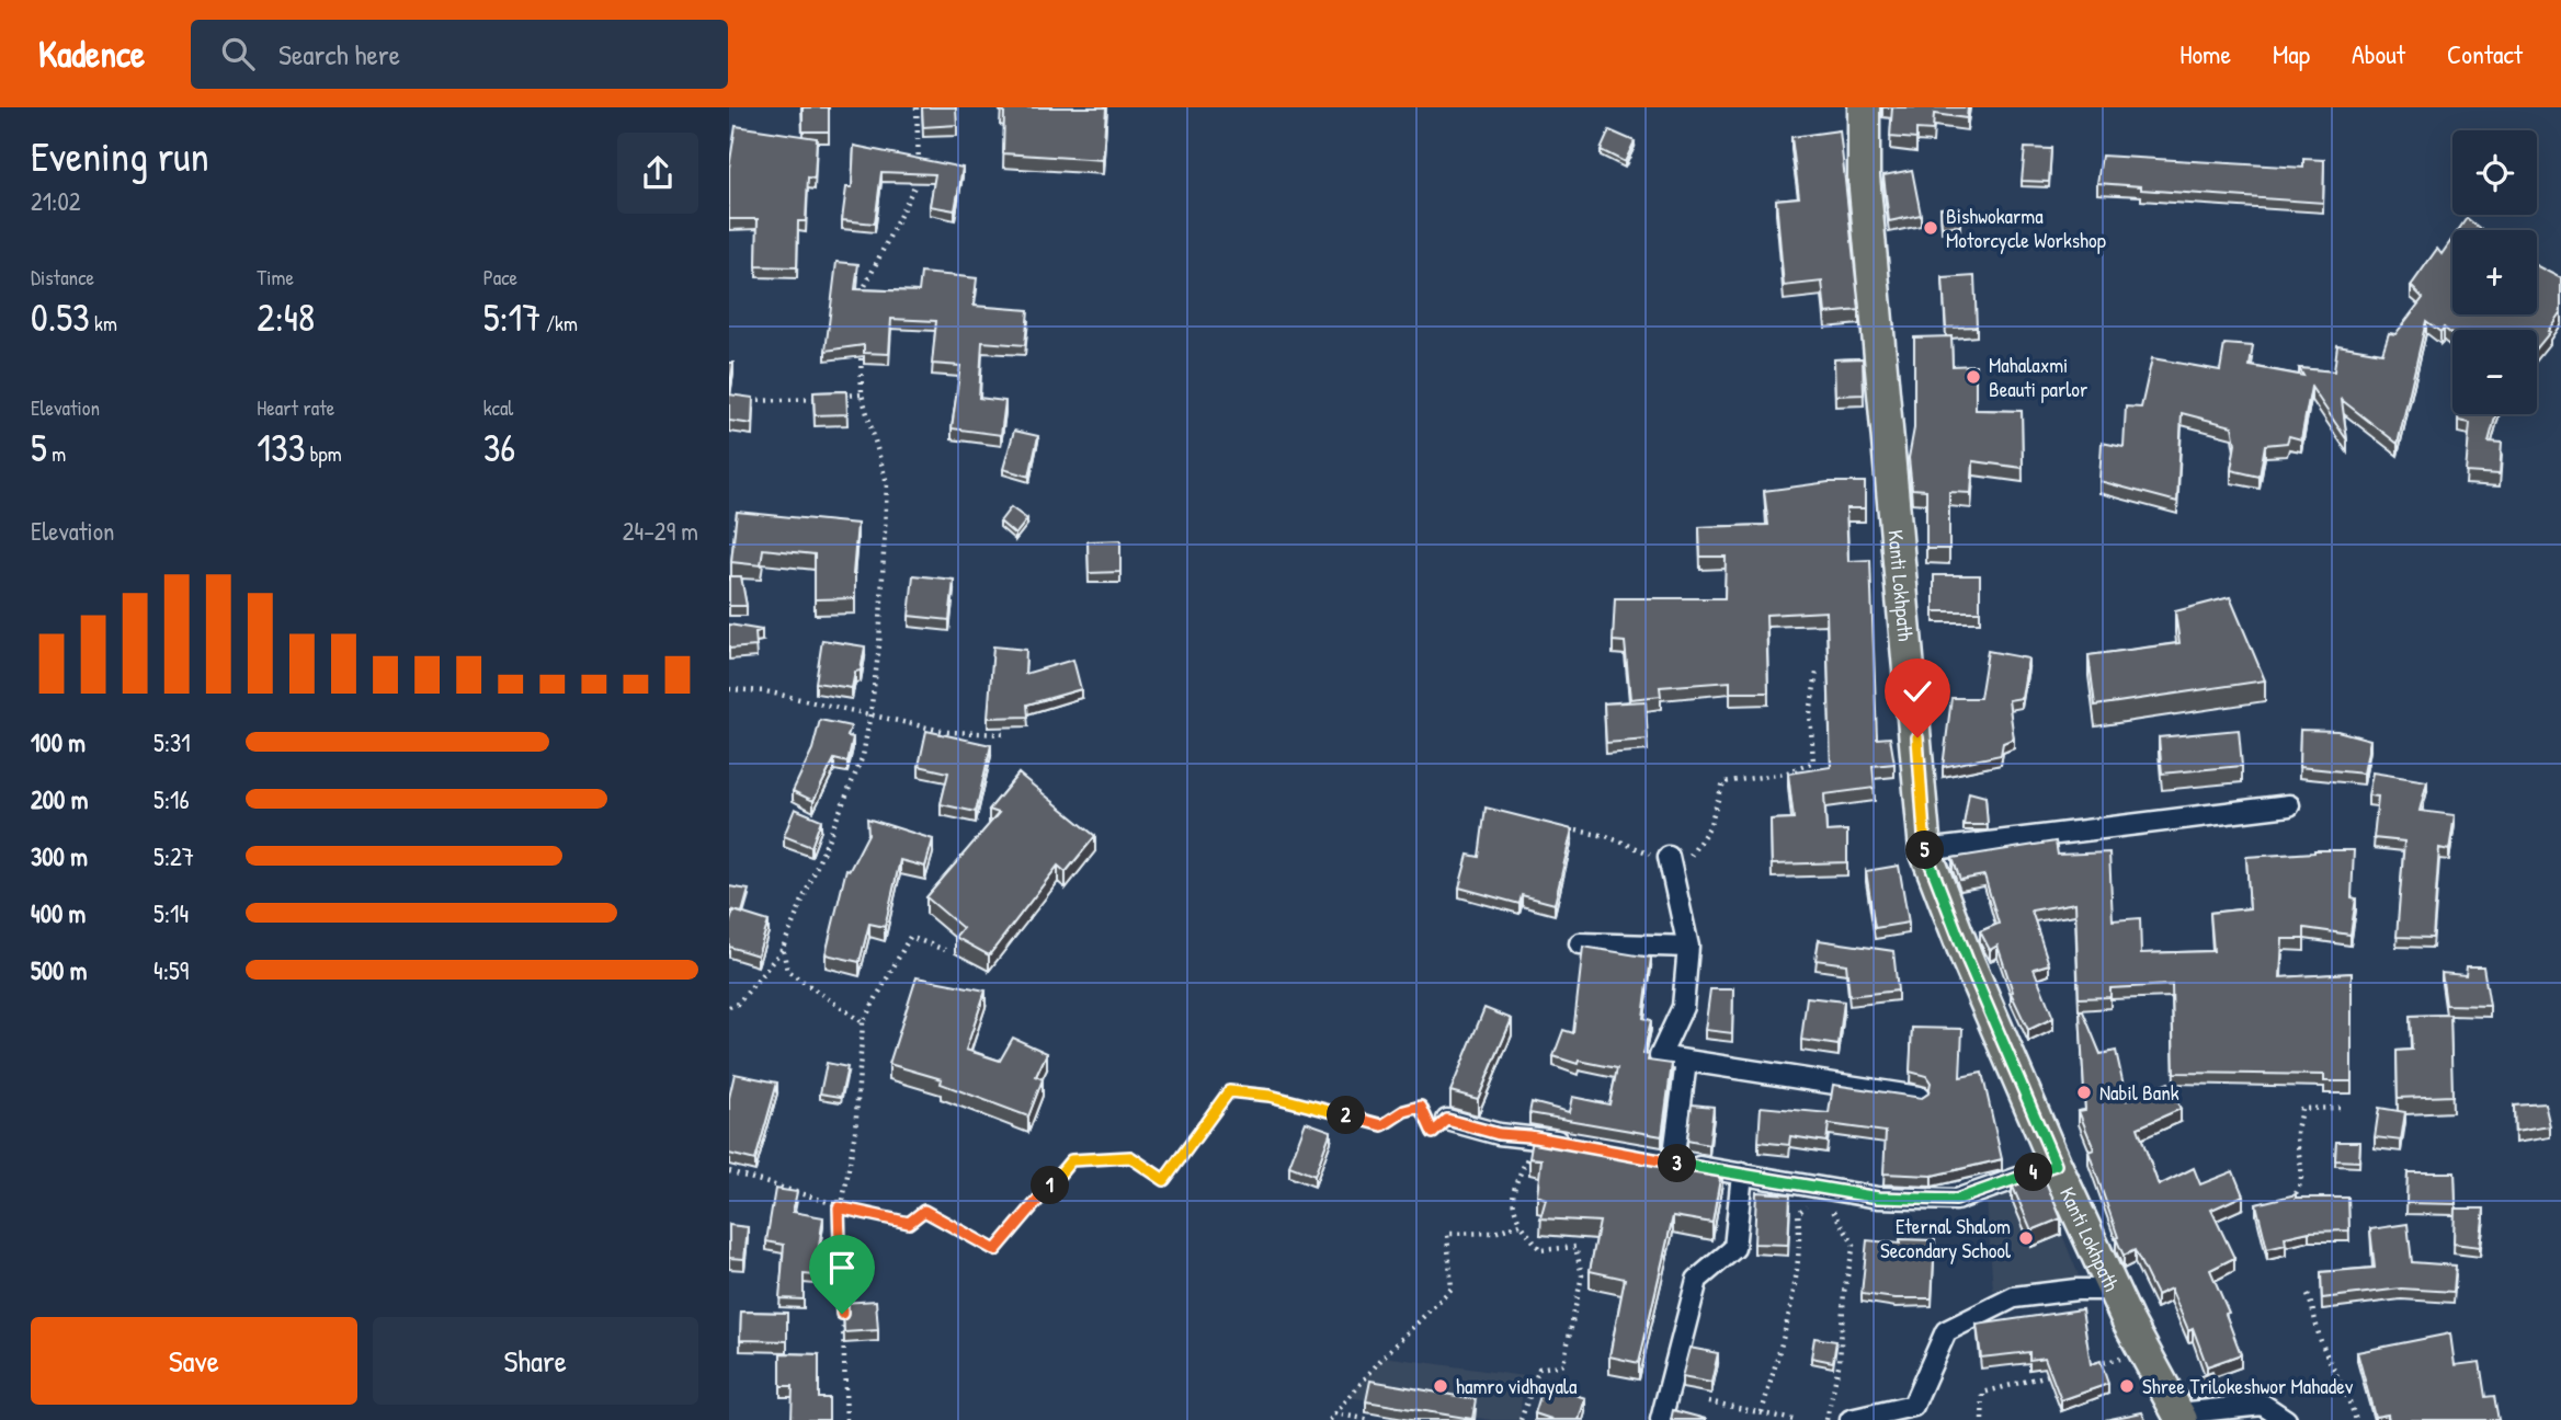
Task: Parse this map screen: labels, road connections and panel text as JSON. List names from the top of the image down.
{
  "streets": {
    "main road": ["Kanti Lokhpath"]
  },
  "places": [
    "Bishwokarma Motorcycle Workshop",
    "Mahalaxmi Beauti parlor",
    "Nabil Bank",
    "Eternal Shalom Secondary School",
    "hamro vidhayala",
    "Shree Trilokeshwor Mahadev"
  ],
  "page": {
    "header": "Kadence",
    "search": "Search here",
    "nav": [
      "Home",
      "Map",
      "About",
      "Contact"
    ],
    "heading": ["Evening run", "21:02"],
    "map_buttons": ["+", "−"],
    "stats": [
      ["Distance", "0.53 km"],
      ["Time", "2:48"],
      ["Pace", "5:17 /km"],
      ["Elevation", "5 m"],
      ["Heart rate", "133 bpm"],
      ["kcal", "36"]
    ],
    "chart": ["Elevation", "24–29 m"],
    "list": [
      {
        "name": "100 m",
        "note": "5:31"
      },
      {
        "name": "200 m",
        "note": "5:16"
      },
      {
        "name": "300 m",
        "note": "5:27"
      },
      {
        "name": "400 m",
        "note": "5:14"
      },
      {
        "name": "500 m",
        "note": "4:59"
      }
    ],
    "pins": [
      "5",
      "2",
      "3",
      "4",
      "1"
    ],
    "buttons": ["Save", "Share"]
  }
}
